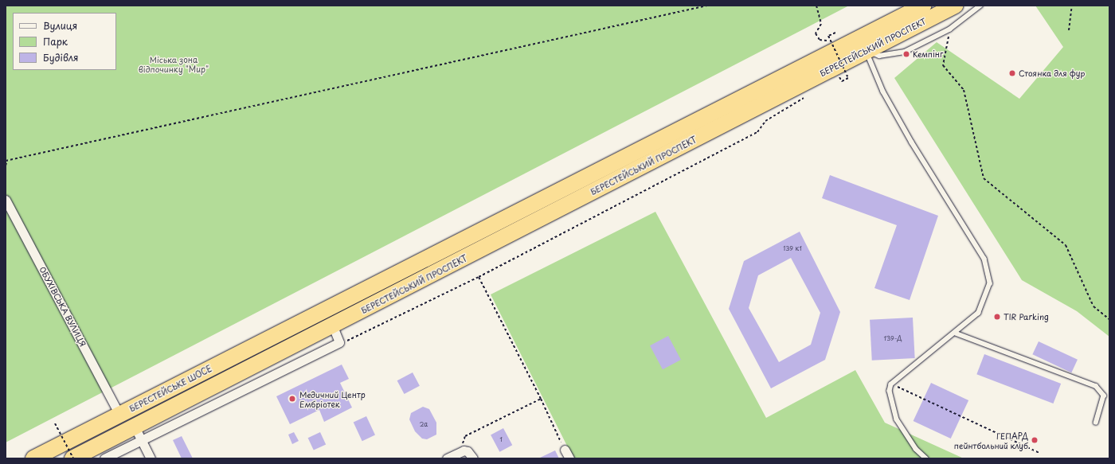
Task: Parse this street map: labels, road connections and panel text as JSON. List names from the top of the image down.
{
  "streets": {
    "highway": ["БЕРЕСТЕЙСЬКИЙ ПРОСПЕКТ", "БЕРЕСТЕЙСЬКЕ ШОСЕ"],
    "street": ["ОБУХІВСЬКА ВУЛИЦЯ"]
  },
  "crossings": [
    ["БЕРЕСТЕЙСЬКИЙ ПРОСПЕКТ", "БЕРЕСТЕЙСЬКЕ ШОСЕ"],
    ["ОБУХІВСЬКА ВУЛИЦЯ", "БЕРЕСТЕЙСЬКЕ ШОСЕ"]
  ],
  "parks": ["Міська зона відпочинку \"Мир\""],
  "places": [
    "Кемпінг",
    "Стоянка для фур",
    "TIR Parking",
    "Медичний Центр Ембріотек",
    "ГЕПАРД пейнтбольний клуб"
  ],
  "house_numbers": [
    "139 к1",
    "139-Д",
    "2а",
    "1"
  ],
  "legend": ["Вулиця", "Парк", "Будівля"]
}
